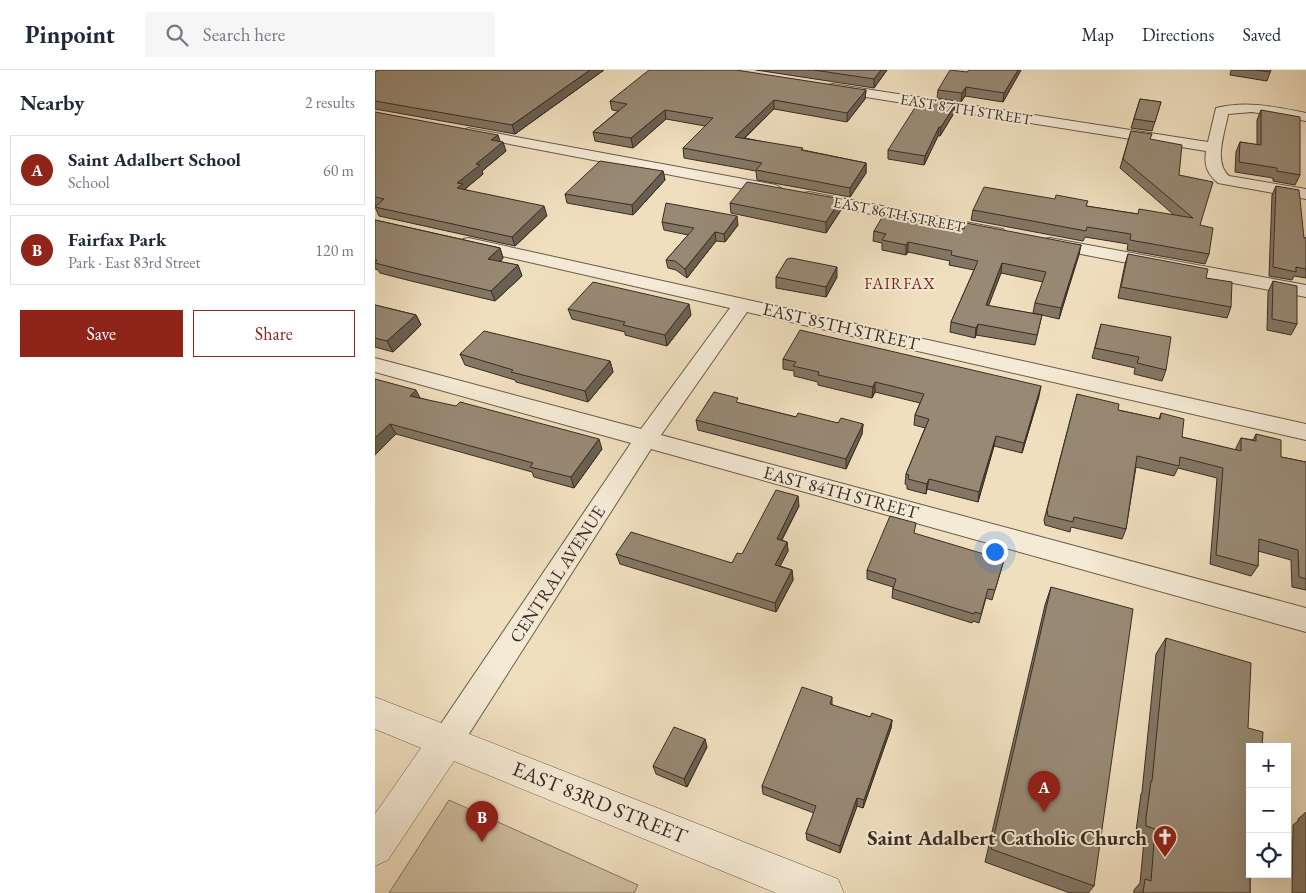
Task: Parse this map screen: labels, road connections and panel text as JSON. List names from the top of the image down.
{
  "streets": {
    "street": [
      "EAST 87TH STREET",
      "EAST 86TH STREET",
      "EAST 85TH STREET",
      "EAST 84TH STREET",
      "CENTRAL AVENUE",
      "EAST 83RD STREET"
    ]
  },
  "crossings": [
    ["EAST 85TH STREET", "CENTRAL AVENUE"],
    ["EAST 84TH STREET", "CENTRAL AVENUE"],
    ["CENTRAL AVENUE", "EAST 83RD STREET"]
  ],
  "districts": ["FAIRFAX"],
  "places": {
    "church": ["Saint Adalbert Catholic Church"]
  },
  "page": {
    "header": "Pinpoint",
    "search": "Search here",
    "nav": ["Map", "Directions", "Saved"],
    "heading": ["Nearby", "2 results"],
    "list": [
      {
        "mark": "A",
        "name": "Saint Adalbert School",
        "note": "School",
        "value": "60 m"
      },
      {
        "mark": "B",
        "name": "Fairfax Park",
        "note": "Park · East 83rd Street",
        "value": "120 m"
      }
    ],
    "buttons": ["Save", "Share"],
    "map_buttons": ["+", "−"],
    "pins": ["A", "B"]
  }
}
